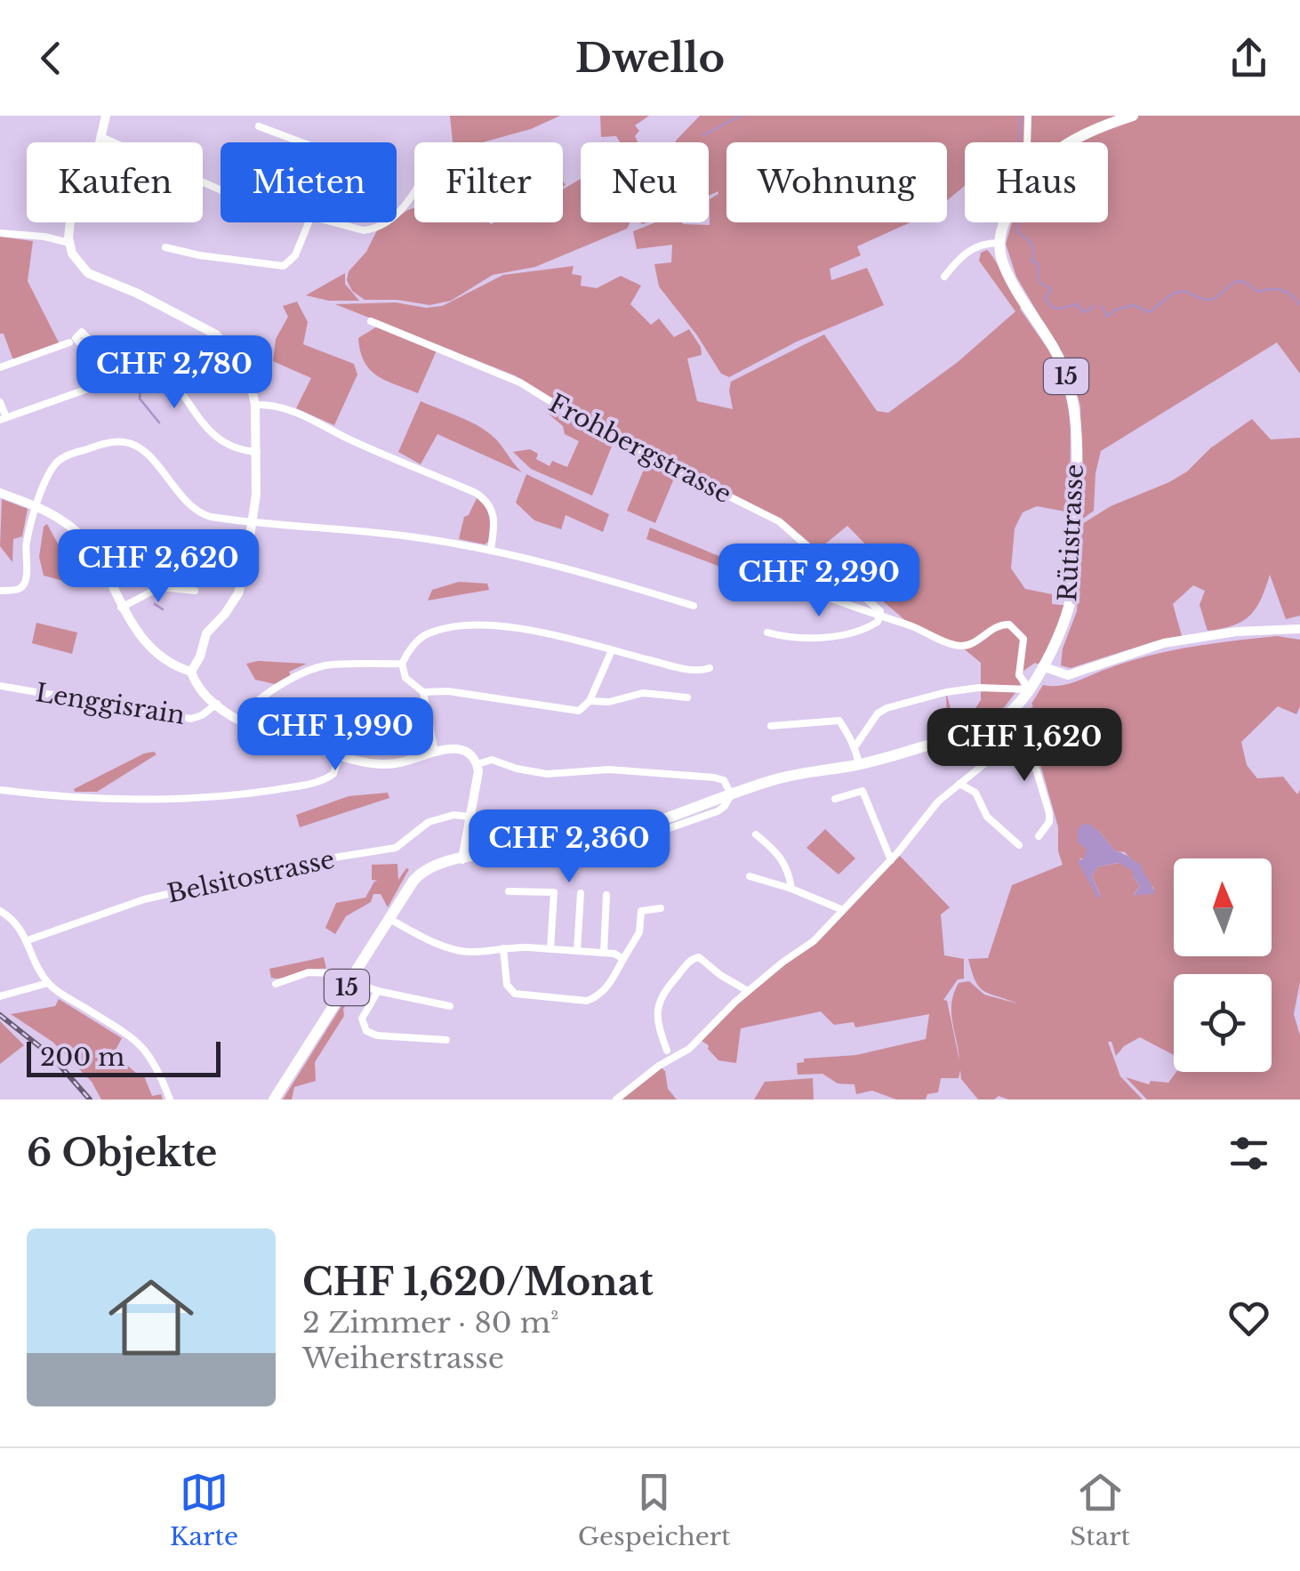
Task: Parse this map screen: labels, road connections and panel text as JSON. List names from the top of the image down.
{
  "streets": {
    "main road": ["15", "Rütistrasse"],
    "street": ["Frohbergstrasse", "Lenggisrain", "Belsitostrasse"]
  },
  "crossings": [
    ["Frohbergstrasse", "Rütistrasse"]
  ],
  "scale_bar": "200 m",
  "north": "top",
  "page": {
    "header": "Dwello",
    "chip": [
      "Kaufen",
      "Mieten",
      "Filter",
      "Neu",
      "Wohnung",
      "Haus"
    ],
    "price": [
      "CHF 2,780",
      "CHF 2,620",
      "CHF 2,290",
      "CHF 1,990",
      "CHF 1,620",
      "CHF 2,360"
    ],
    "scale": "200 m",
    "heading": "6 Objekte",
    "list": [
      {
        "name": "CHF 1,620/Monat",
        "note": "2 Zimmer · 80 m² · Weiherstrasse"
      }
    ],
    "tabs": ["Karte", "Gespeichert", "Start"]
  }
}
